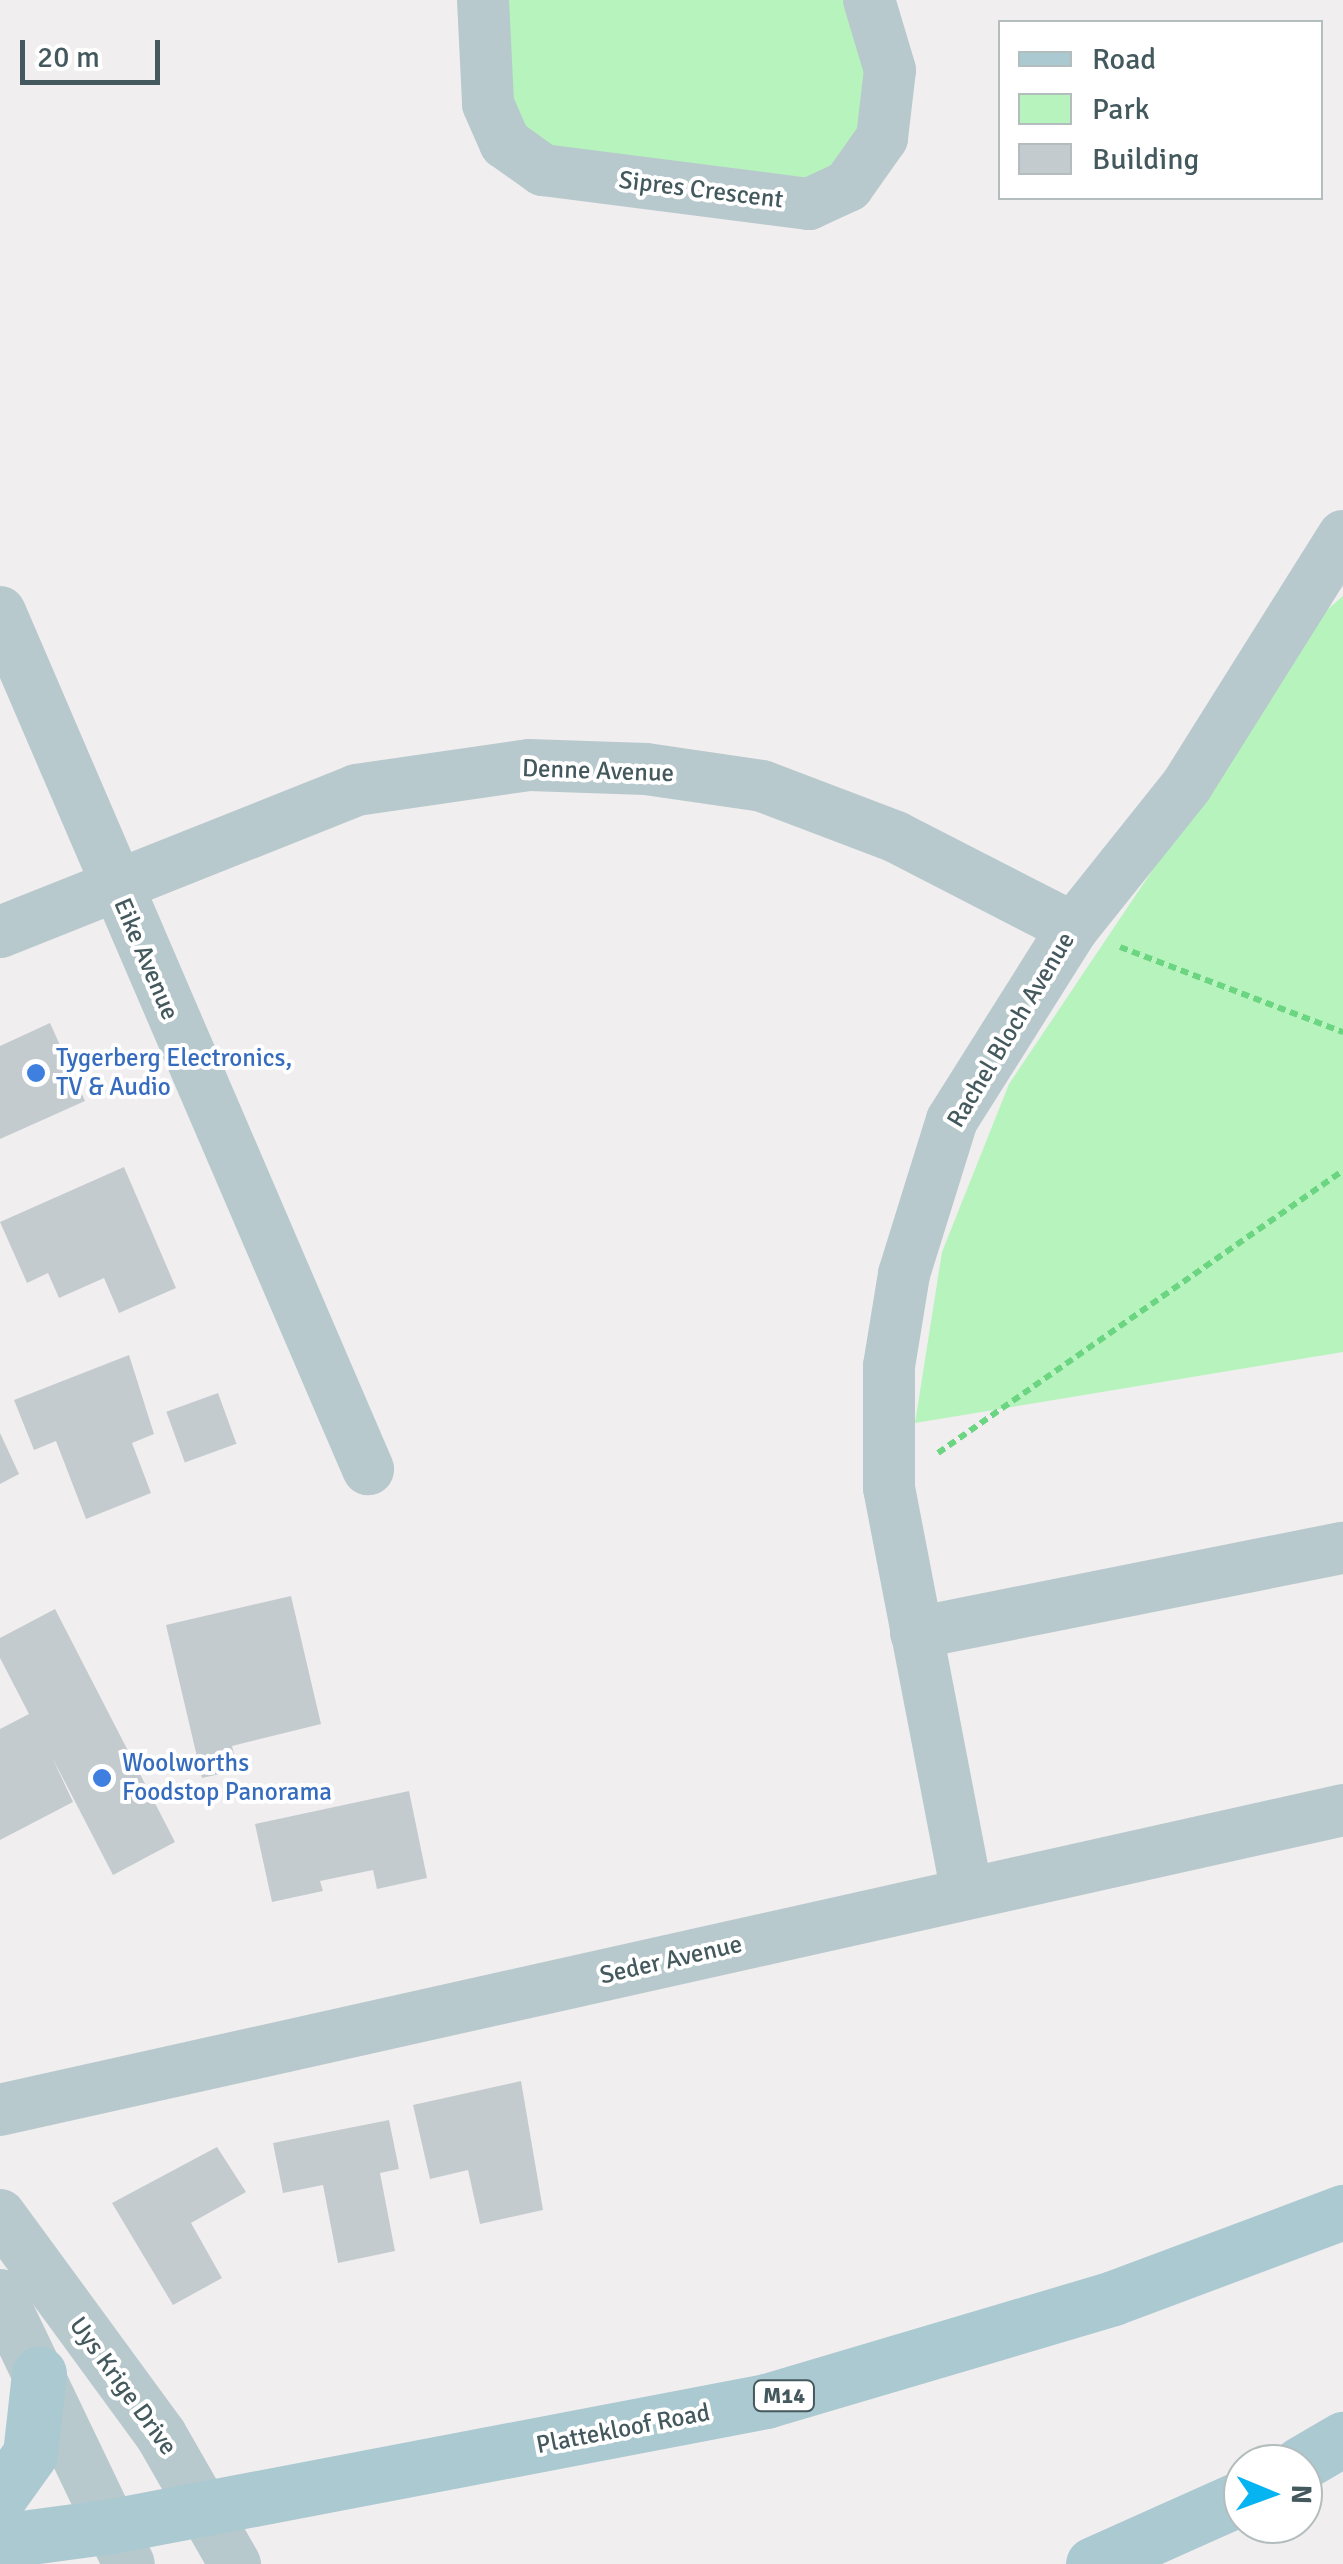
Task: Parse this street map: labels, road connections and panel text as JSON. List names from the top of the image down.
{
  "streets": {
    "main road": ["M14", "Plattekloof Road"],
    "street": [
      "Sipres Crescent",
      "Denne Avenue",
      "Eike Avenue",
      "Rachel Bloch Avenue",
      "Seder Avenue",
      "Uys Krige Drive"
    ]
  },
  "crossings": [
    ["Denne Avenue", "Eike Avenue"],
    ["Denne Avenue", "Rachel Bloch Avenue"],
    ["Rachel Bloch Avenue", "Seder Avenue"],
    ["Uys Krige Drive", "Plattekloof Road"]
  ],
  "places": ["Tygerberg Electronics, TV & Audio", "Woolworths Foodstop Panorama"],
  "legend": ["Road", "Park", "Building"],
  "scale_bar": "20 m",
  "north": "right"
}
